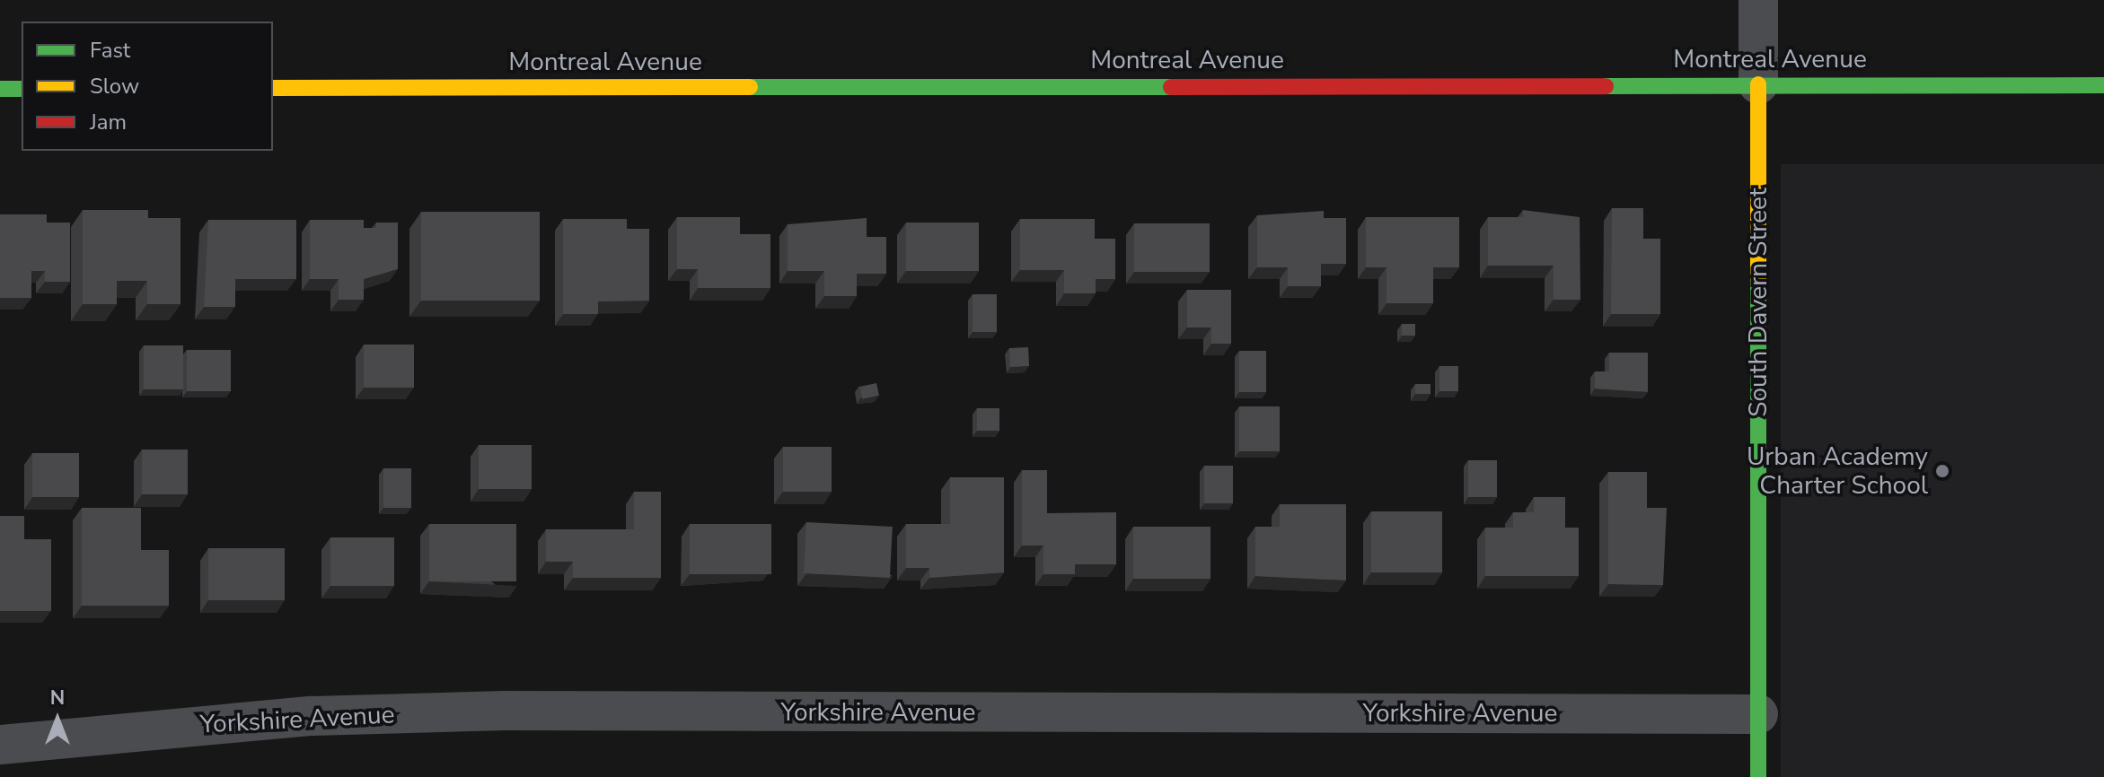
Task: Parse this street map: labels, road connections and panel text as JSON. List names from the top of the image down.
{
  "streets": {
    "street": ["Montreal Avenue", "South Davern Street", "Yorkshire Avenue"]
  },
  "crossings": [
    ["Montreal Avenue", "South Davern Street"],
    ["South Davern Street", "Yorkshire Avenue"]
  ],
  "places": ["Urban Academy Charter School"],
  "legend": ["Fast", "Slow", "Jam"],
  "north": "top"
}
